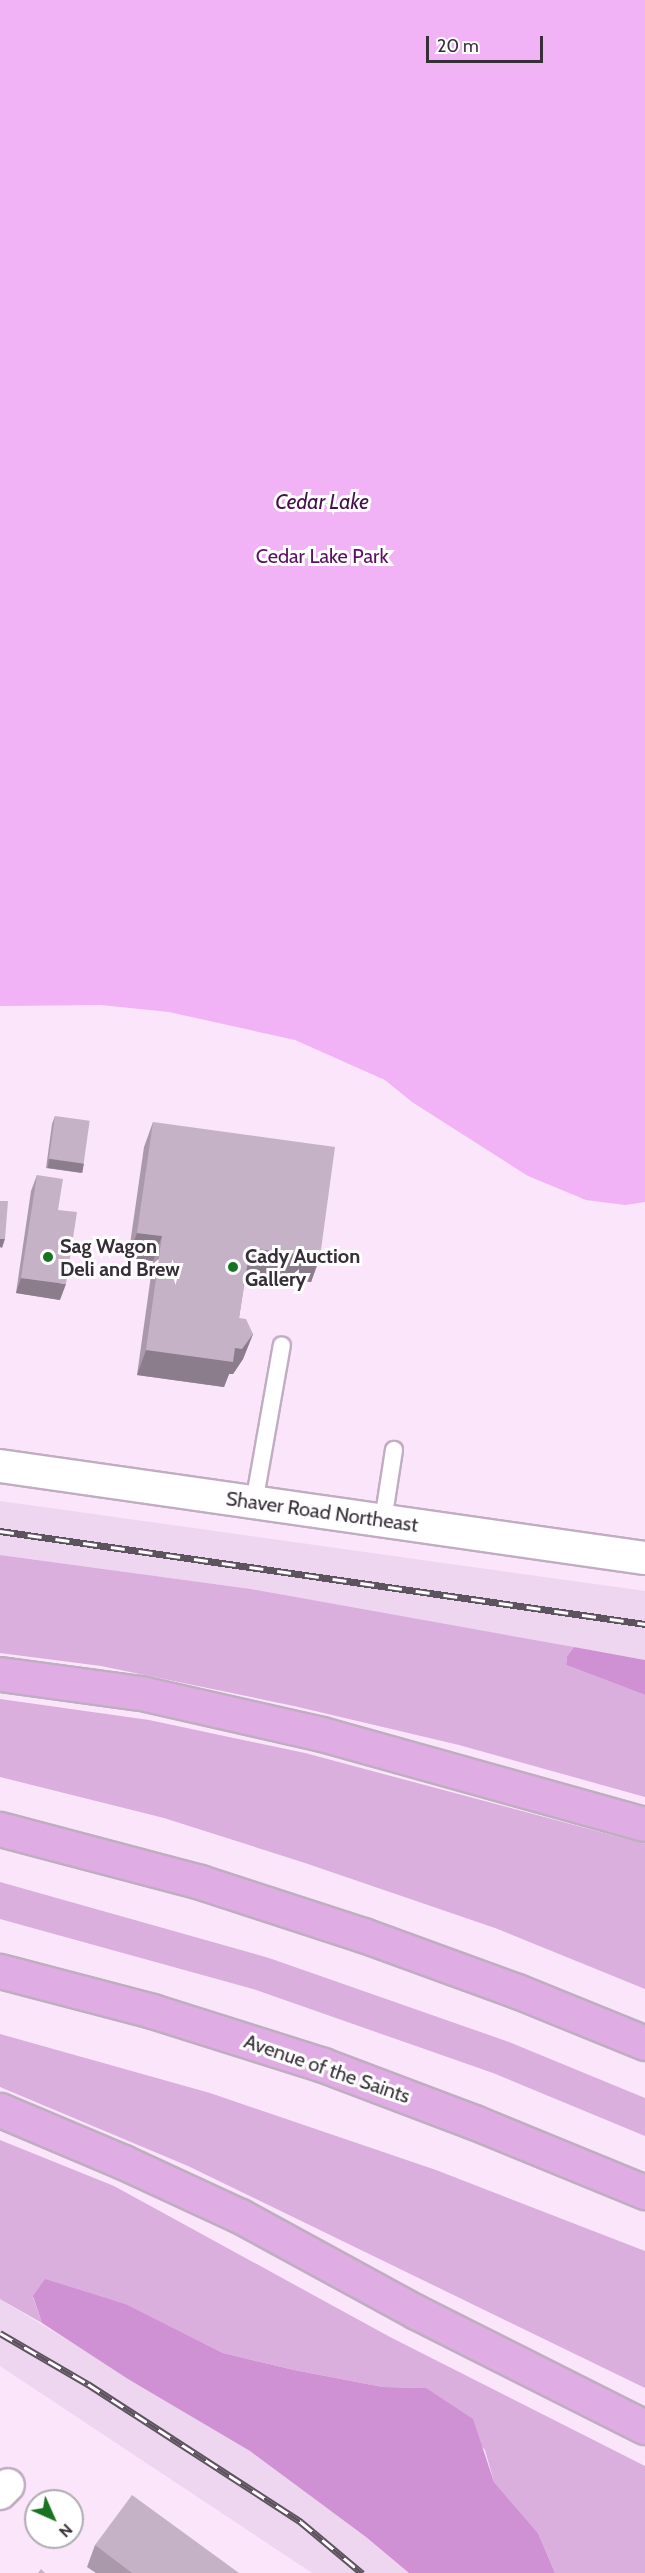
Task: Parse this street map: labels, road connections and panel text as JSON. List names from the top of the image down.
{
  "streets": {
    "highway": ["Avenue of the Saints"],
    "street": ["Shaver Road Northeast"]
  },
  "water": ["Cedar Lake"],
  "parks": ["Cedar Lake Park"],
  "places": ["Sag Wagon Deli and Brew", "Cady Auction Gallery"],
  "scale_bar": "20 m",
  "north": "bottom right"
}
